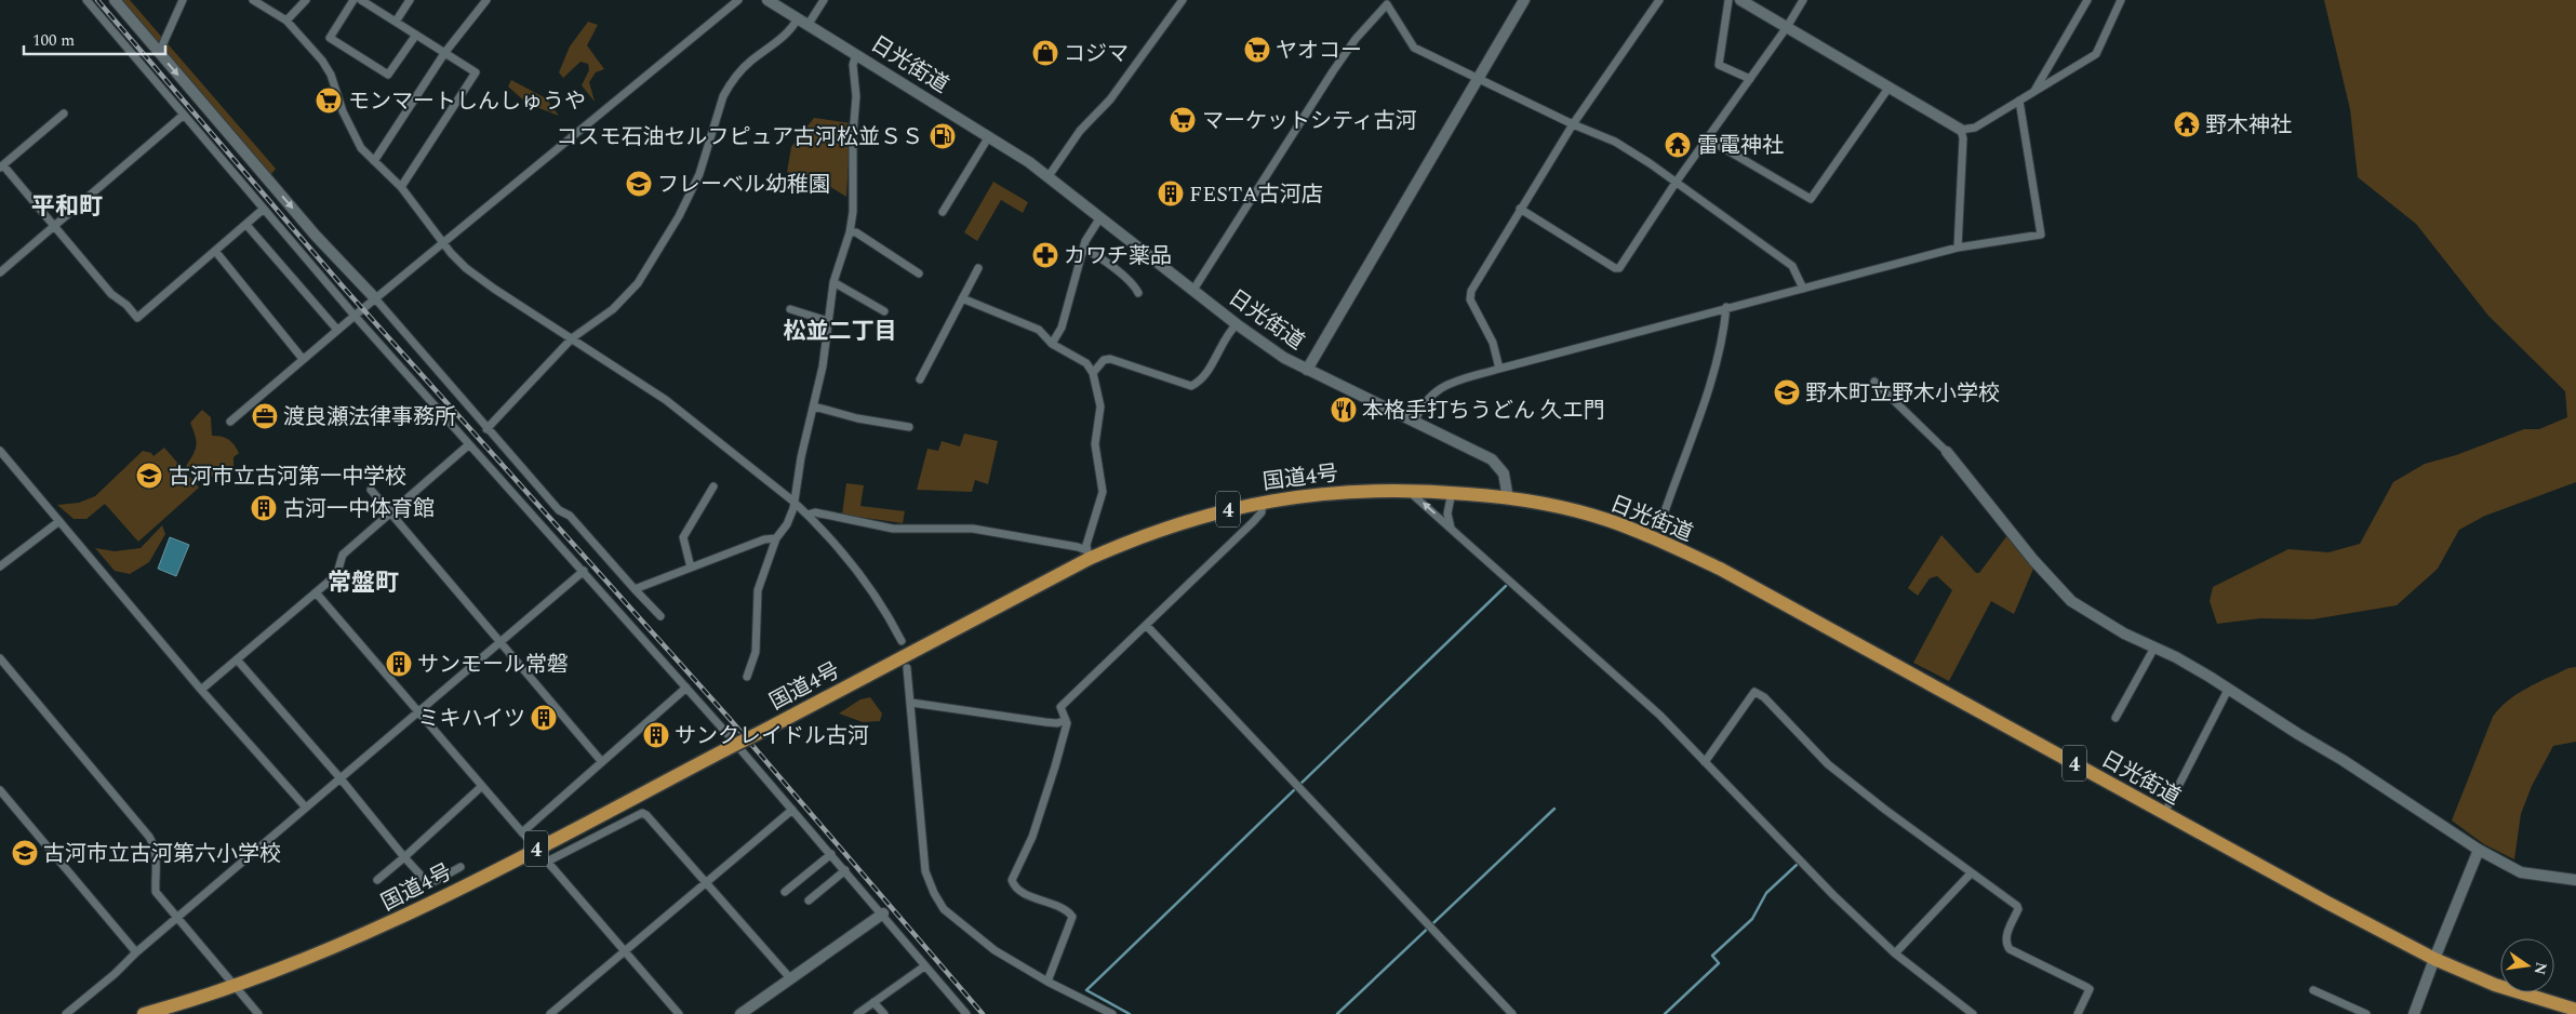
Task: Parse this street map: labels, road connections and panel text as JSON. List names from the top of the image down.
{
  "streets": {
    "highway": ["日光街道", "国道4号", "4"]
  },
  "crossings": [
    ["日光街道", "国道4号"]
  ],
  "districts": ["平和町", "松並二丁目", "常盤町"],
  "places": {
    "supermarket": ["ヤオコー", "モンマートしんしゅうや", "マーケットシティ古河"],
    "shop": ["コジマ"],
    "temple": ["野木神社", "雷電神社"],
    "fuel station": ["コスモ石油セルフピュア古河松並ＳＳ"],
    "school or university": [
      "フレーベル幼稚園",
      "野木町立野木小学校",
      "古河市立古河第一中学校",
      "古河市立古河第六小学校"
    ],
    "building": [
      "FESTA古河店",
      "古河一中体育館",
      "サンモール常磐",
      "ミキハイツ",
      "サンクレイドル古河"
    ],
    "pharmacy": ["カワチ薬品"],
    "restaurant": ["本格手打ちうどん 久エ門"],
    "office": ["渡良瀬法律事務所"]
  },
  "scale_bar": "100 m",
  "north": "right"
}
